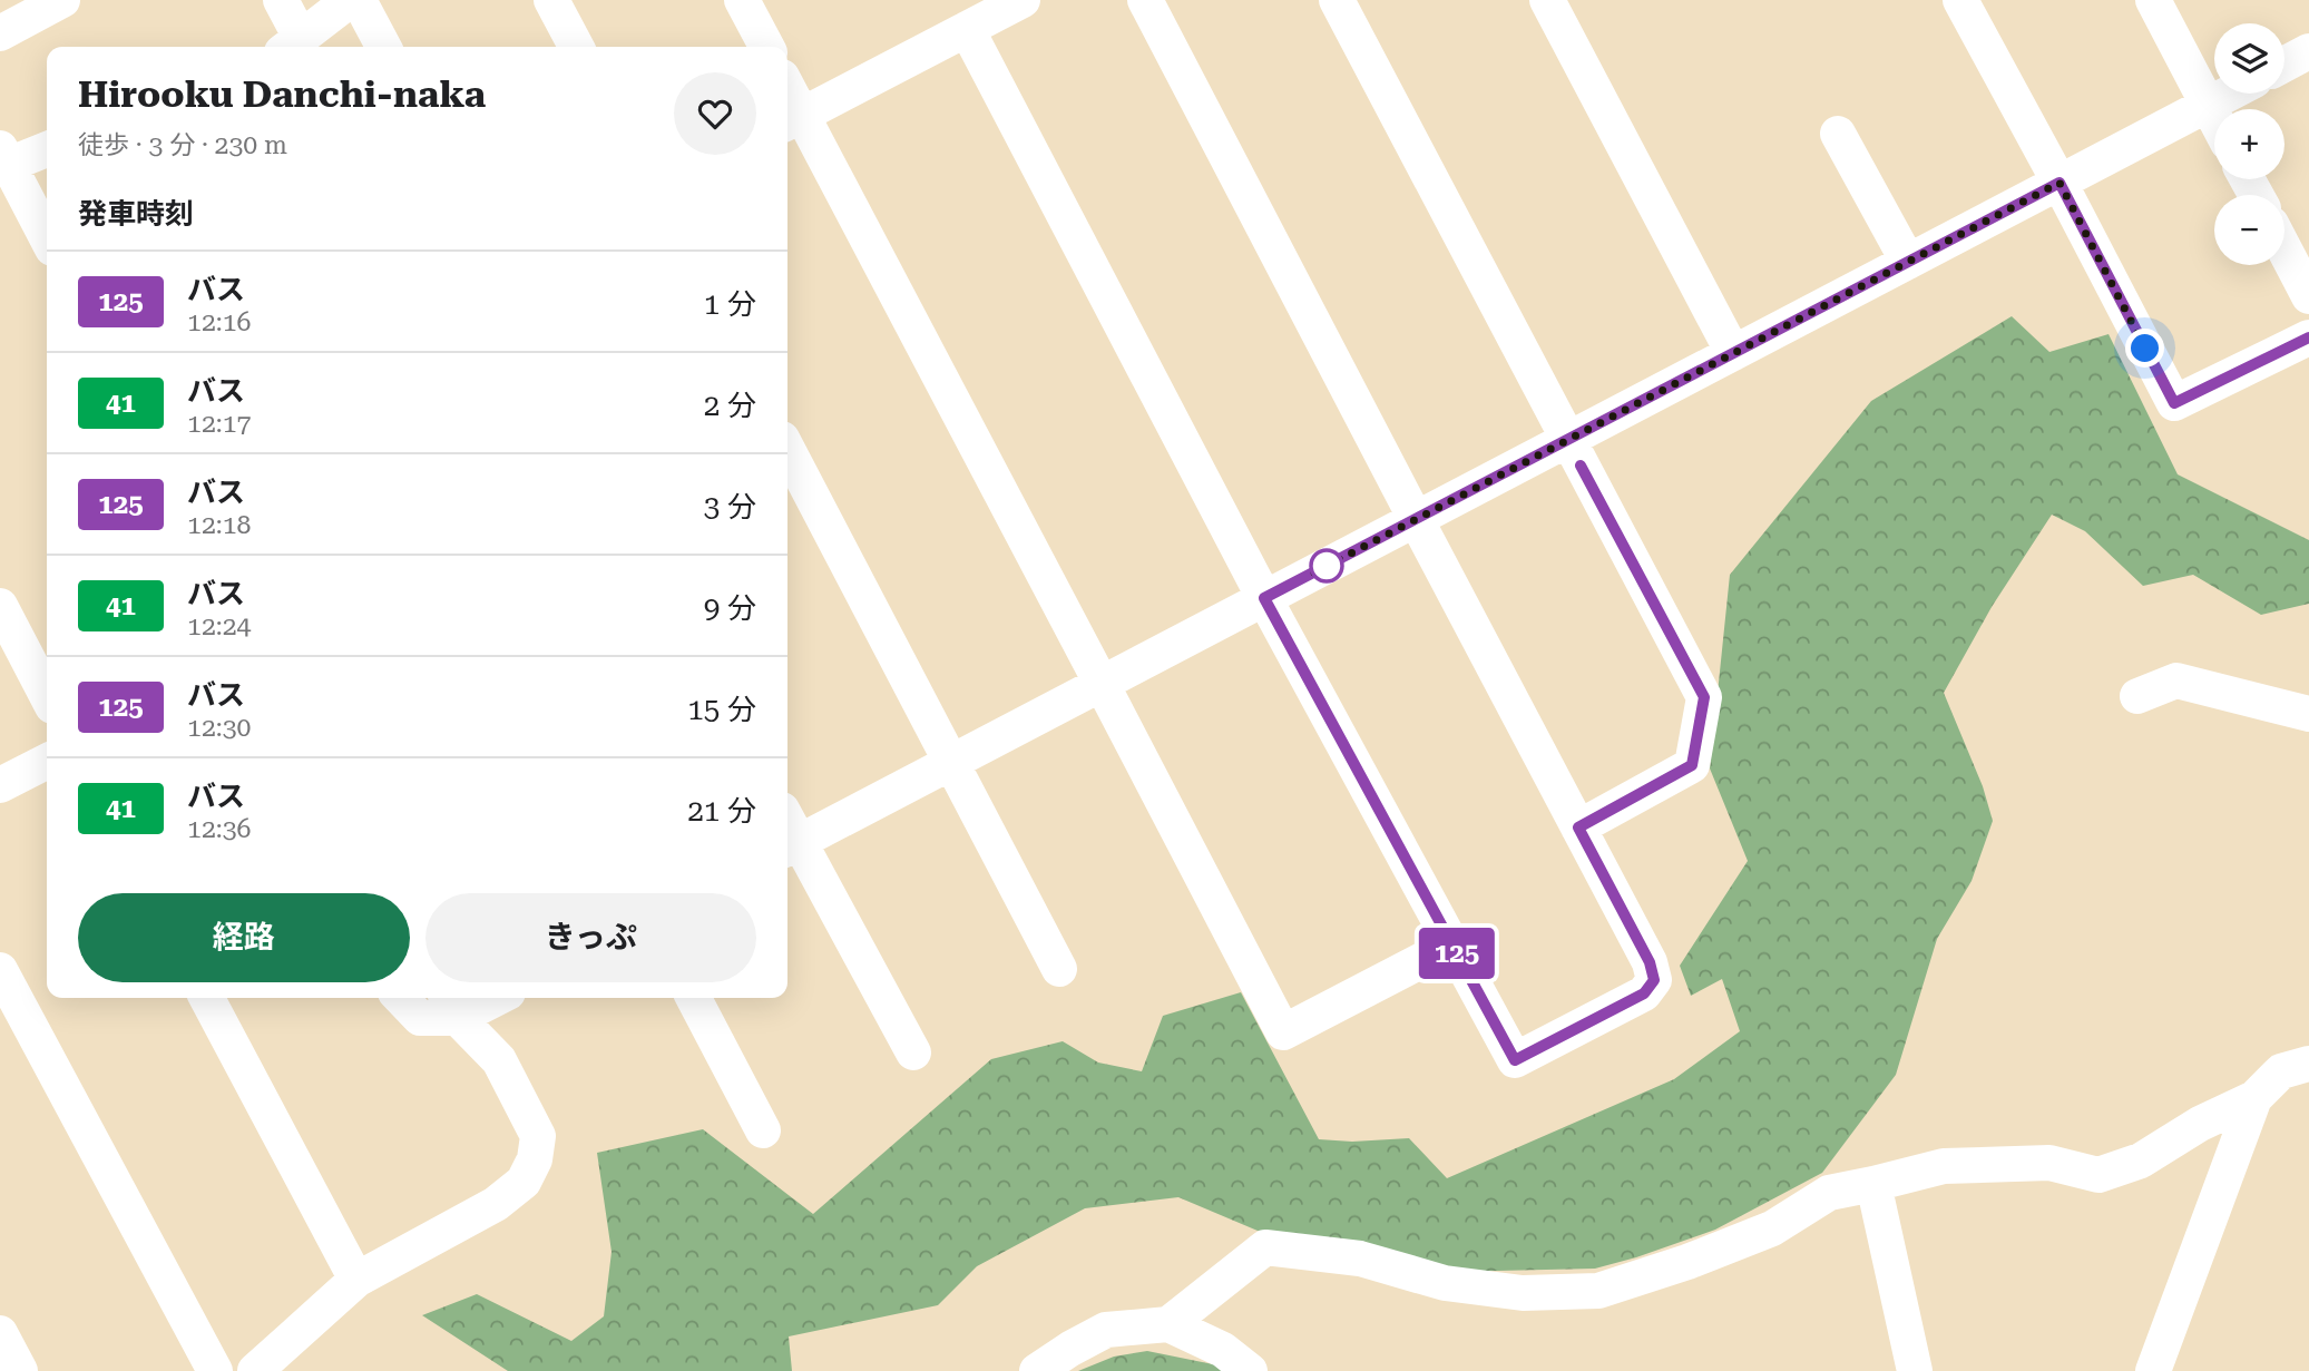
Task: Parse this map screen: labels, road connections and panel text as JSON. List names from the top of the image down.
{
  "lines": ["bus line 125"],
  "page": {
    "on_map": "125",
    "map_buttons": ["+", "−"],
    "heading": [
      ["Hirooku Danchi-naka", "徒歩 · 3 分 · 230 m"],
      "発車時刻"
    ],
    "list": [
      {
        "mark": "125",
        "name": "バス",
        "note": "12:16",
        "value": "1 分"
      },
      {
        "mark": "41",
        "name": "バス",
        "note": "12:17",
        "value": "2 分"
      },
      {
        "mark": "125",
        "name": "バス",
        "note": "12:18",
        "value": "3 分"
      },
      {
        "mark": "41",
        "name": "バス",
        "note": "12:24",
        "value": "9 分"
      },
      {
        "mark": "125",
        "name": "バス",
        "note": "12:30",
        "value": "15 分"
      },
      {
        "mark": "41",
        "name": "バス",
        "note": "12:36",
        "value": "21 分"
      }
    ],
    "buttons": ["経路", "きっぷ"]
  }
}
